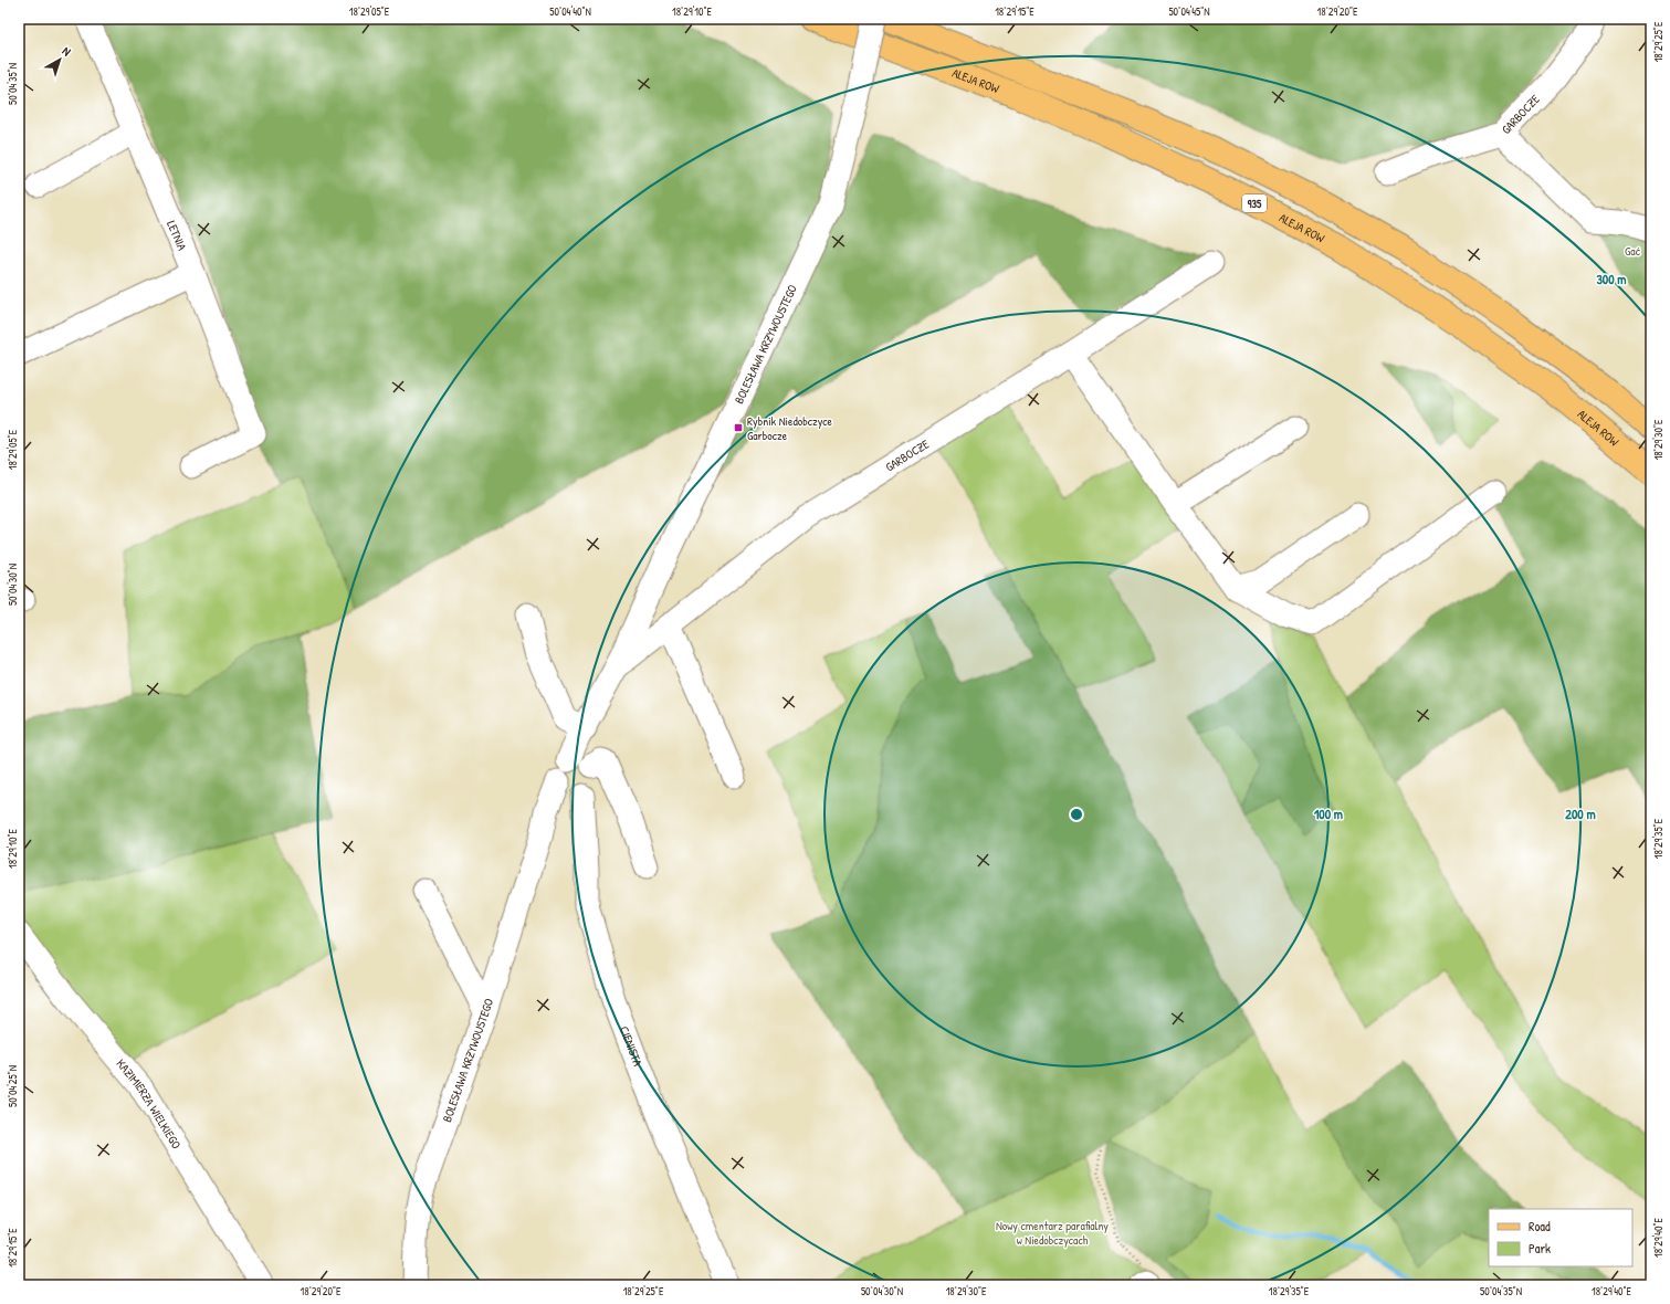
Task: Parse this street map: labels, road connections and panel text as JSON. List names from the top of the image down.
{
  "streets": {
    "main road": ["ALEJA ROW", "935"],
    "street": [
      "GARBOCZE",
      "LETNIA",
      "BOLESŁAWA KRZYWOUSTEGO",
      "CIENISTA",
      "KAZIMIERZA WIELKIEGO"
    ]
  },
  "crossings": [
    ["GARBOCZE", "BOLESŁAWA KRZYWOUSTEGO"],
    ["BOLESŁAWA KRZYWOUSTEGO", "CIENISTA"]
  ],
  "parks": ["Gać", "Nowy cmentarz parafialny w Niedobczycach"],
  "places": {
    "transit": ["Rybnik Niedobczyce Garbocze"]
  },
  "legend": ["Road", "Park"],
  "north": "top right",
  "coordinates": [
    "18°29'05\"E",
    "50°04'40\"N",
    "18°29'10\"E",
    "18°29'15\"E",
    "50°04'45\"N",
    "18°29'20\"E",
    "18°29'25\"E",
    "50°04'35\"N",
    "18°29'30\"E",
    "50°04'30\"N",
    "18°29'35\"E",
    "50°04'25\"N",
    "18°29'40\"E"
  ],
  "rings": ["300 m", "100 m", "200 m"]
}
